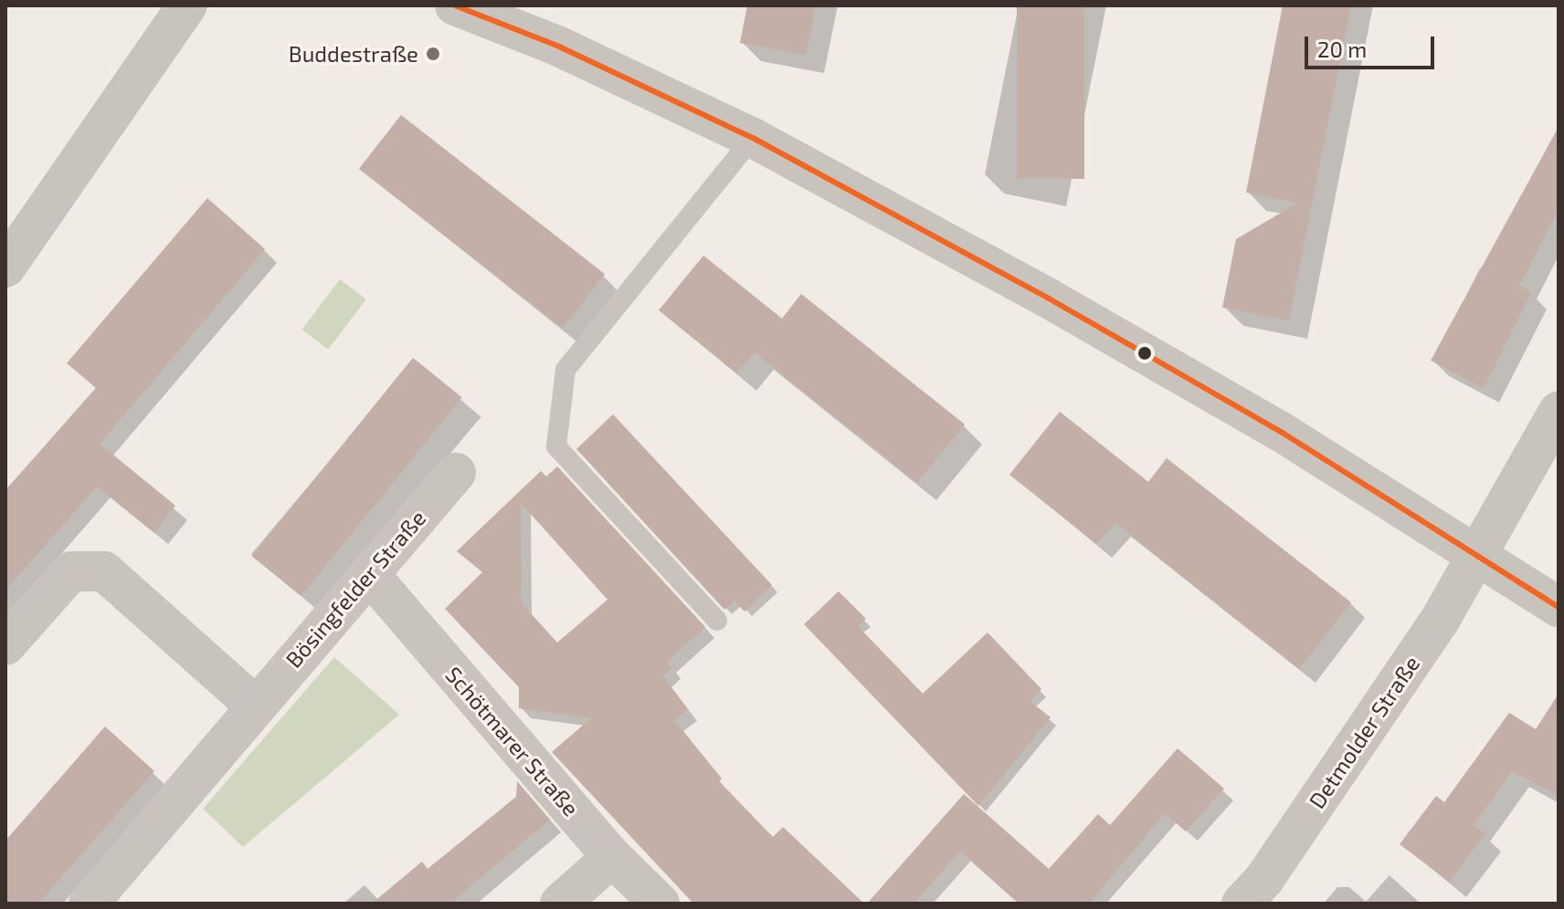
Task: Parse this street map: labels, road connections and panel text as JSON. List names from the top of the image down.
{
  "streets": {
    "street": ["Bösingfelder Straße", "Detmolder Straße", "Schötmarer Straße"]
  },
  "crossings": [
    ["Bösingfelder Straße", "Schötmarer Straße"]
  ],
  "places": ["Buddestraße"],
  "scale_bar": "20 m"
}
